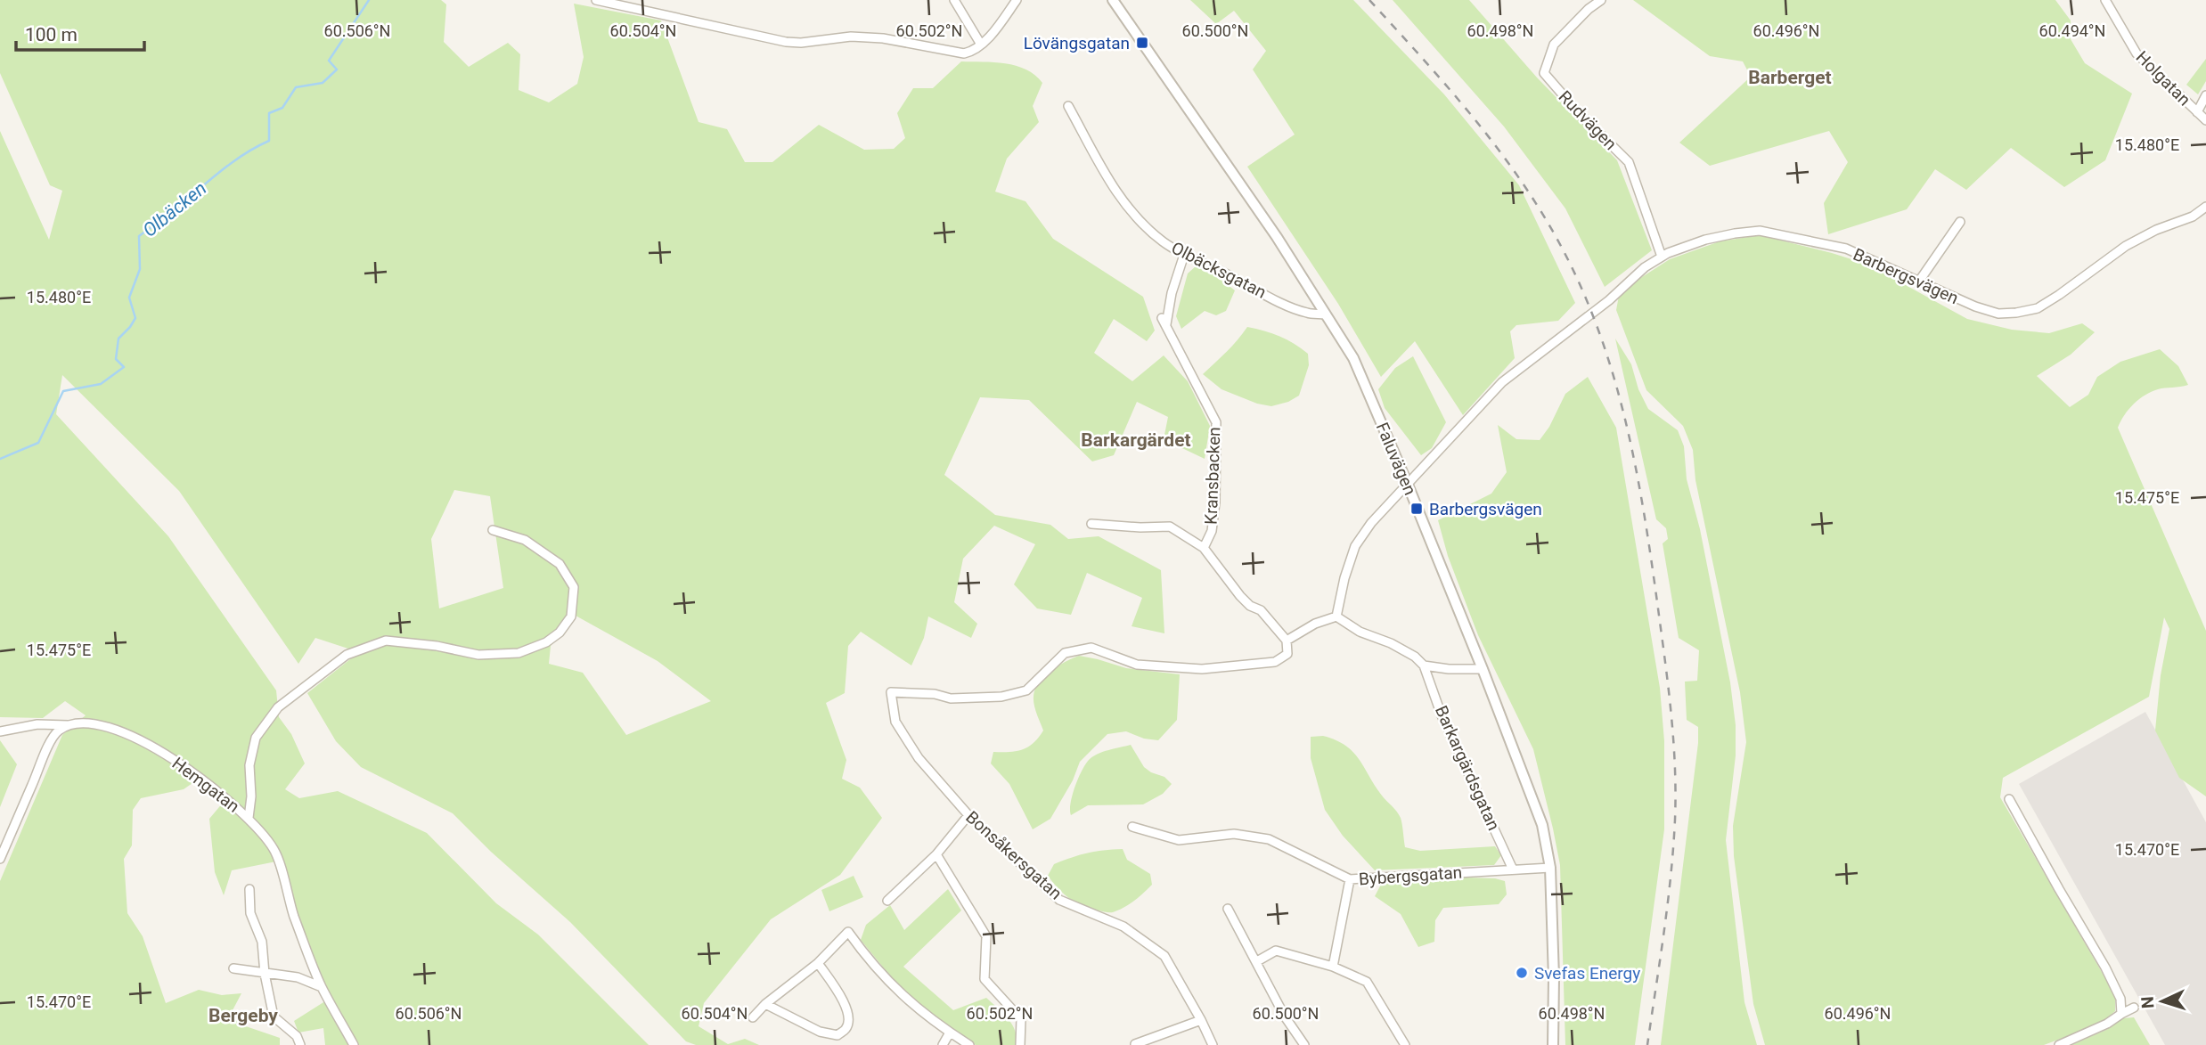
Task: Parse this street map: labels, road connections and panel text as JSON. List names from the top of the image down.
{
  "streets": {
    "street": [
      "Holgatan",
      "Rudvägen",
      "Olbäcksgatan",
      "Barbergsvägen",
      "Faluvägen",
      "Kransbacken",
      "Barkargärdsgatan",
      "Hemgatan",
      "Bonsåkersgatan",
      "Bybergsgatan"
    ]
  },
  "crossings": [
    ["Rudvägen", "Barbergsvägen"],
    ["Olbäcksgatan", "Faluvägen"],
    ["Olbäcksgatan", "Kransbacken"],
    ["Barbergsvägen", "Faluvägen"],
    ["Kransbacken", "Bonsåkersgatan"],
    ["Barkargärdsgatan", "Bybergsgatan"]
  ],
  "districts": ["Barberget", "Barkargärdet", "Bergeby"],
  "water": ["Olbäcken"],
  "places": {
    "transit": ["Lövängsgatan", "Barbergsvägen"],
    "other": ["Svefas Energy"]
  },
  "scale_bar": "100 m",
  "north": "left",
  "coordinates": [
    "60.506°N",
    "60.504°N",
    "60.502°N",
    "60.500°N",
    "60.498°N",
    "60.496°N",
    "60.494°N",
    "15.480°E",
    "15.475°E",
    "15.470°E"
  ]
}
